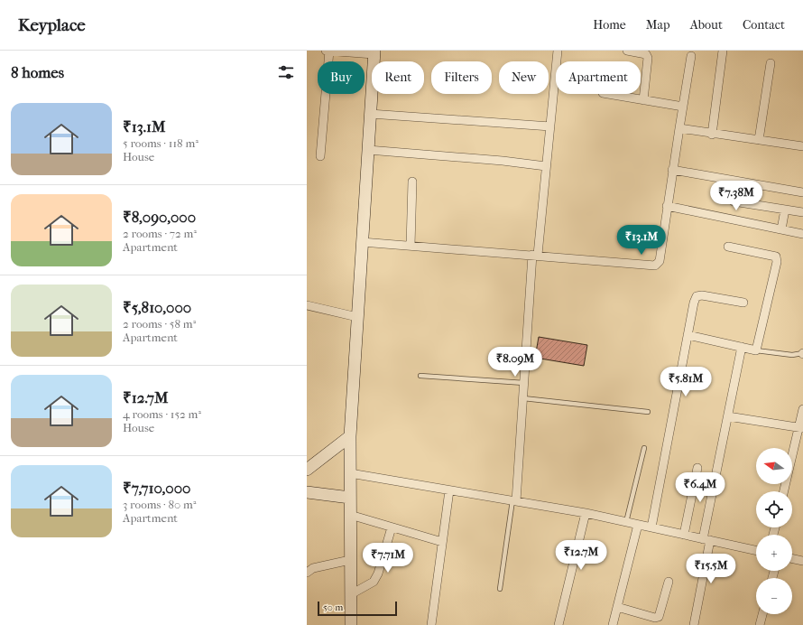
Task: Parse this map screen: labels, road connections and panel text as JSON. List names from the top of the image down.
{
  "scale_bar": "50 m",
  "north": "left",
  "page": {
    "header": "Keyplace",
    "nav": [
      "Home",
      "Map",
      "About",
      "Contact"
    ],
    "heading": "8 homes",
    "chip": [
      "Buy",
      "Rent",
      "Filters",
      "New",
      "Apartment"
    ],
    "list": [
      {
        "name": "₹13.1M",
        "note": "5 rooms · 118 m² · House"
      },
      {
        "name": "₹8,090,000",
        "note": "2 rooms · 72 m² · Apartment"
      },
      {
        "name": "₹5,810,000",
        "note": "2 rooms · 58 m² · Apartment"
      },
      {
        "name": "₹12.7M",
        "note": "4 rooms · 152 m² · House"
      },
      {
        "name": "₹7,710,000",
        "note": "3 rooms · 80 m² · Apartment"
      }
    ],
    "price": [
      "₹7.38M",
      "₹13.1M",
      "₹8.09M",
      "₹5.81M",
      "₹6.4M",
      "₹12.7M",
      "₹7.71M",
      "₹15.5M"
    ],
    "map_buttons": ["+", "−"],
    "scale": "50 m"
  }
}
